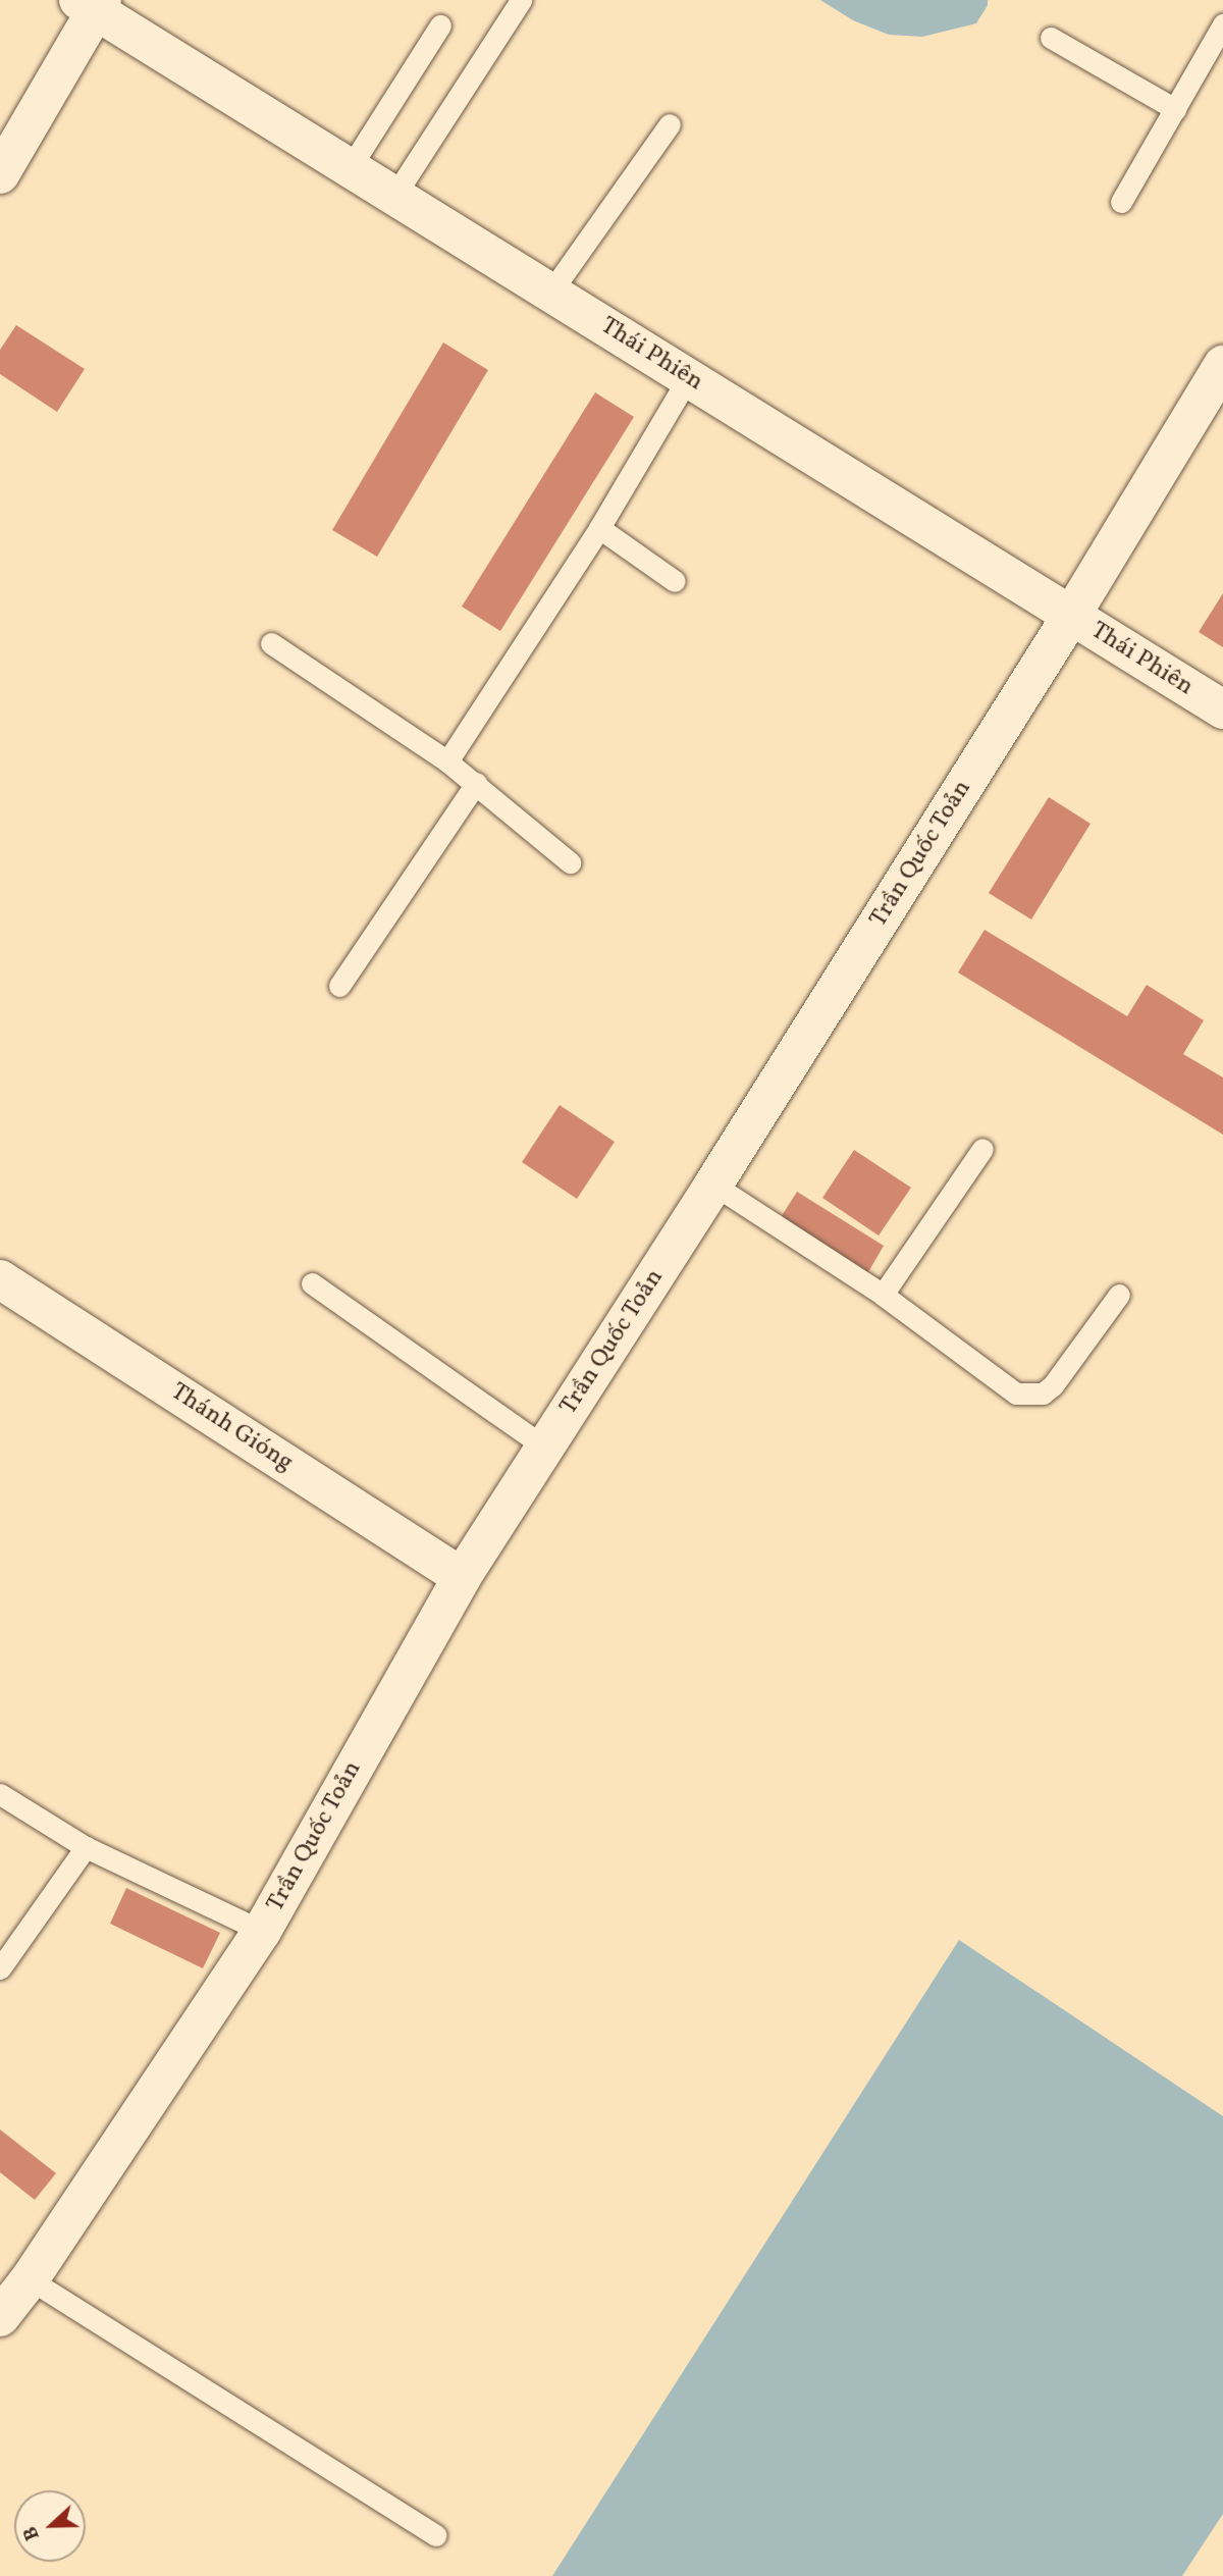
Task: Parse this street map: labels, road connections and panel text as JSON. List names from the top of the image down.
{
  "streets": {
    "street": ["Thái Phiên", "Trần Quốc Toản", "Thánh Gióng"]
  },
  "crossings": [
    ["Thái Phiên", "Trần Quốc Toản"],
    ["Trần Quốc Toản", "Thánh Gióng"]
  ],
  "north": "left"
}
